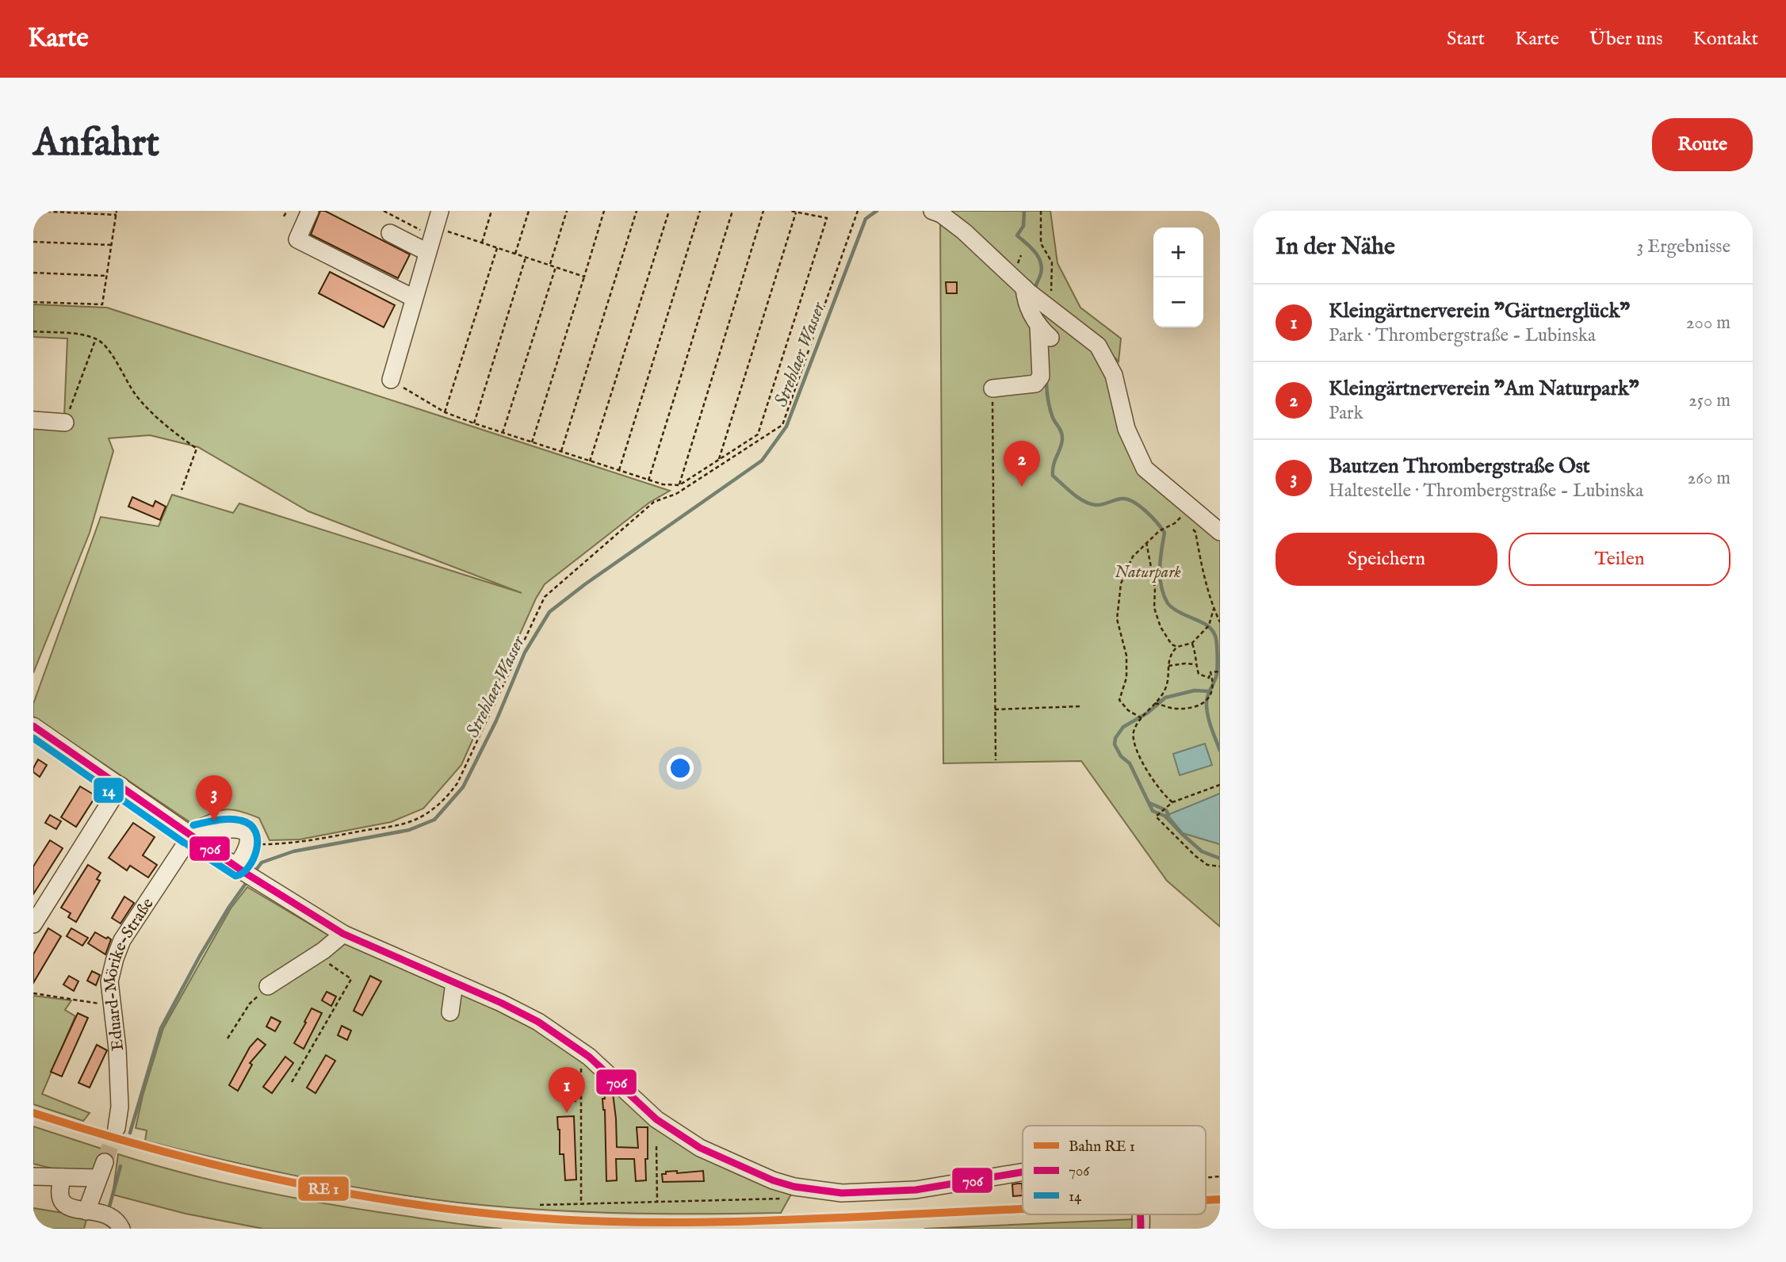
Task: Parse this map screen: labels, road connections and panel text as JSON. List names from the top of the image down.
{
  "streets": {
    "street": ["Eduard-Mörike-Straße"]
  },
  "water": ["Strehlaer Wasser"],
  "parks": ["Naturpark"],
  "lines": ["transit line 706", "transit line 14"],
  "legend": ["Bahn RE 1", "706", "14"],
  "page": {
    "header": "Karte",
    "nav": [
      "Start",
      "Karte",
      "Über uns",
      "Kontakt"
    ],
    "buttons": [
      "Route",
      ["Speichern", "Teilen"]
    ],
    "title": "Anfahrt",
    "heading": ["In der Nähe", "3 Ergebnisse"],
    "map_buttons": ["+", "−"],
    "list": [
      {
        "mark": "1",
        "name": "Kleingärtnerverein \"Gärtnerglück\"",
        "note": "Park · Thrombergstraße - Lubinska",
        "value": "200 m"
      },
      {
        "mark": "2",
        "name": "Kleingärtnerverein \"Am Naturpark\"",
        "note": "Park",
        "value": "250 m"
      },
      {
        "mark": "3",
        "name": "Bautzen Thrombergstraße Ost",
        "note": "Haltestelle · Thrombergstraße - Lubinska",
        "value": "260 m"
      }
    ],
    "pins": ["2", "3", "1"]
  }
}
